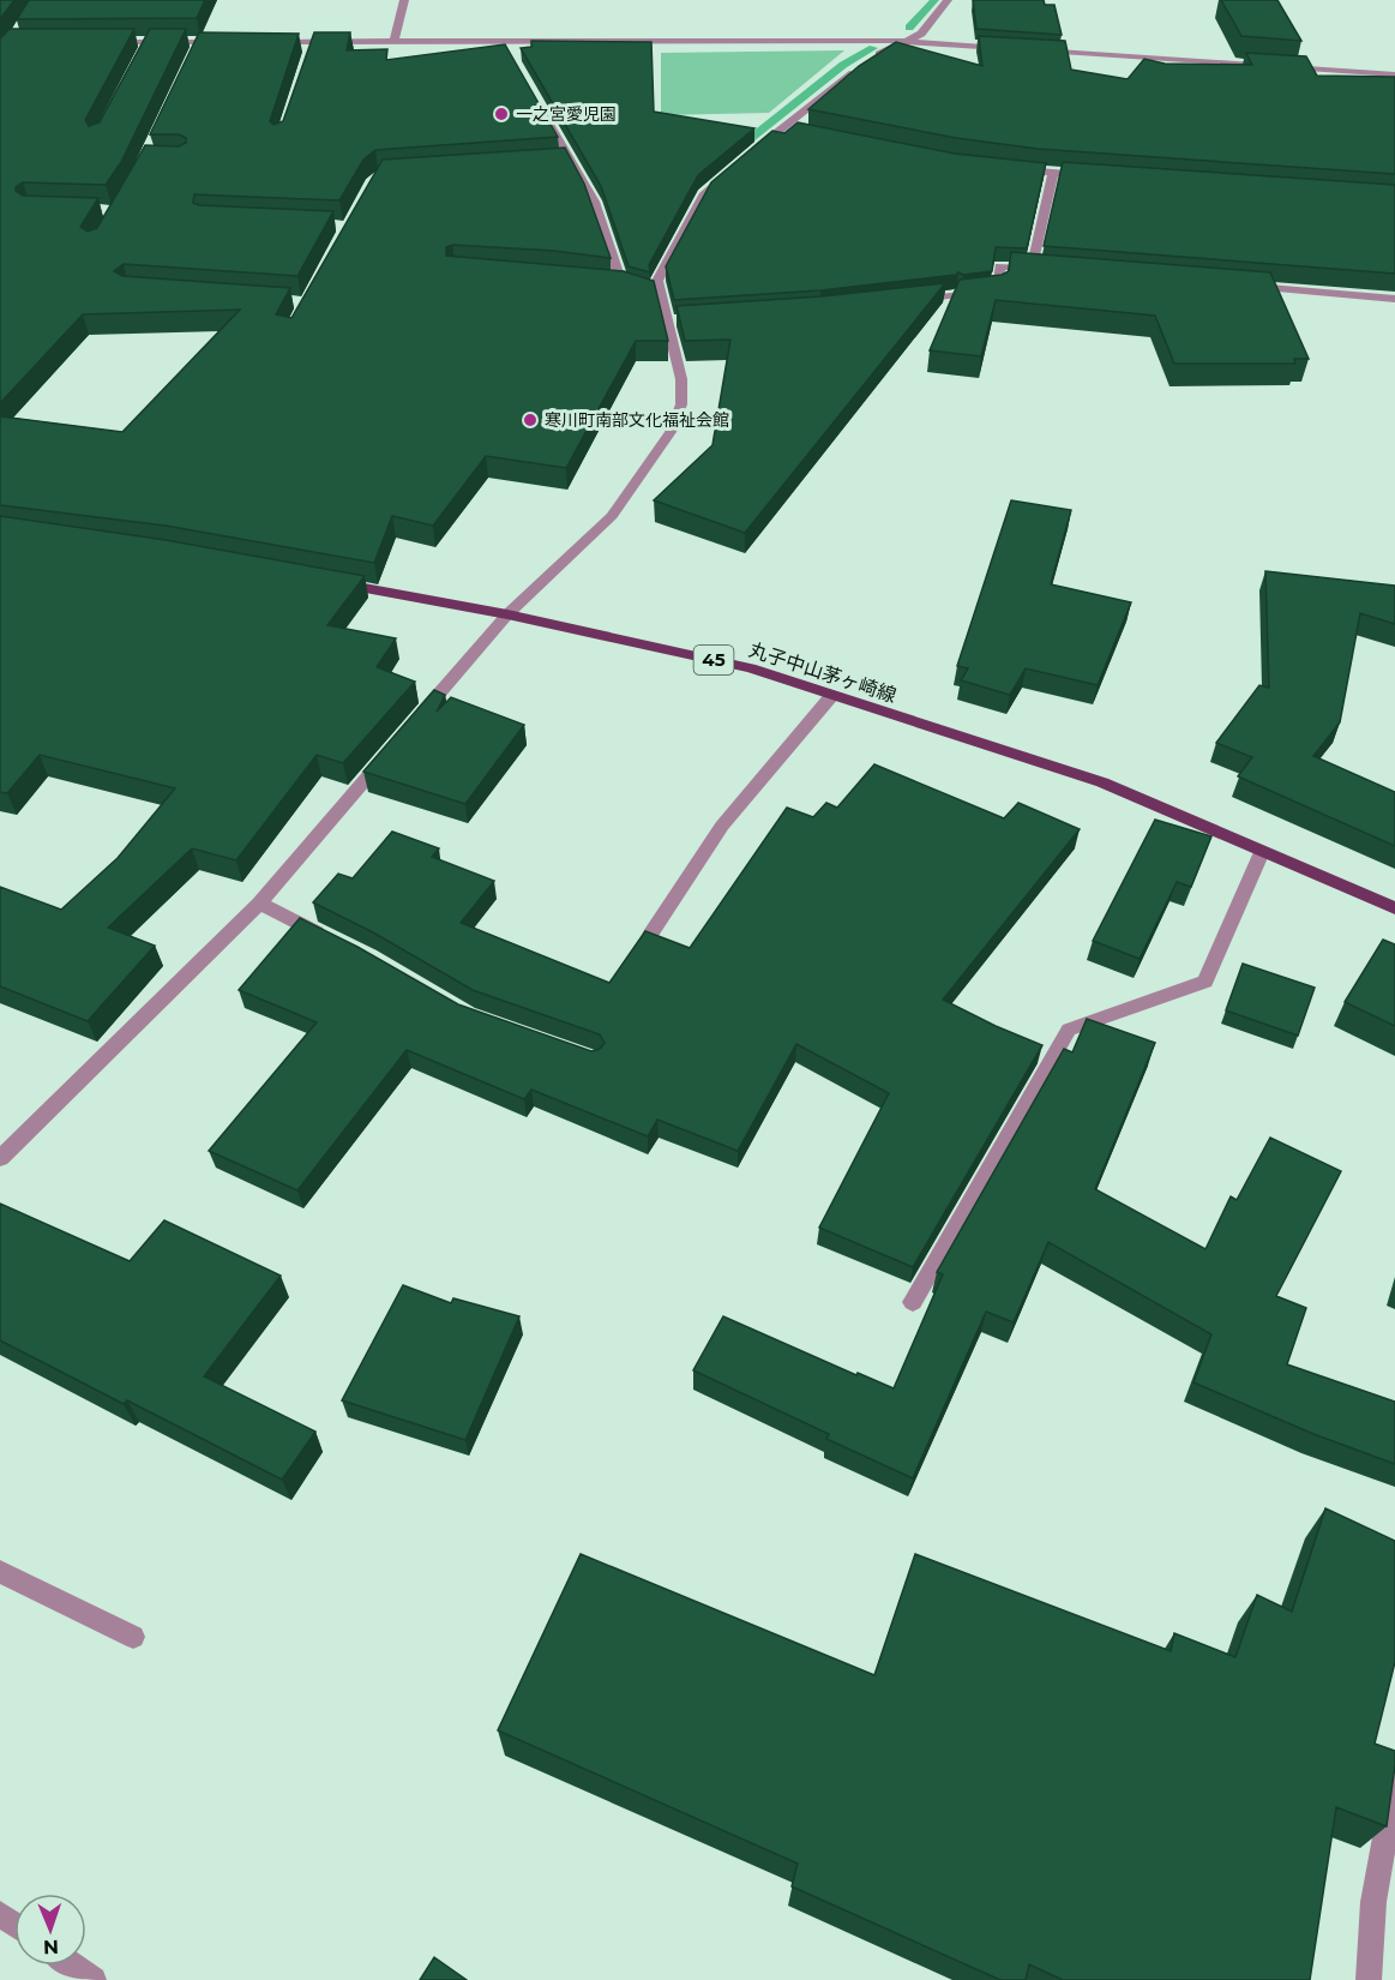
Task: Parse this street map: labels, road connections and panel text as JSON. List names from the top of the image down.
{
  "streets": {
    "main road": ["45", "丸子中山茅ヶ崎線"]
  },
  "places": ["一之宮愛児園", "寒川町南部文化福祉会館"],
  "north": "bottom"
}
